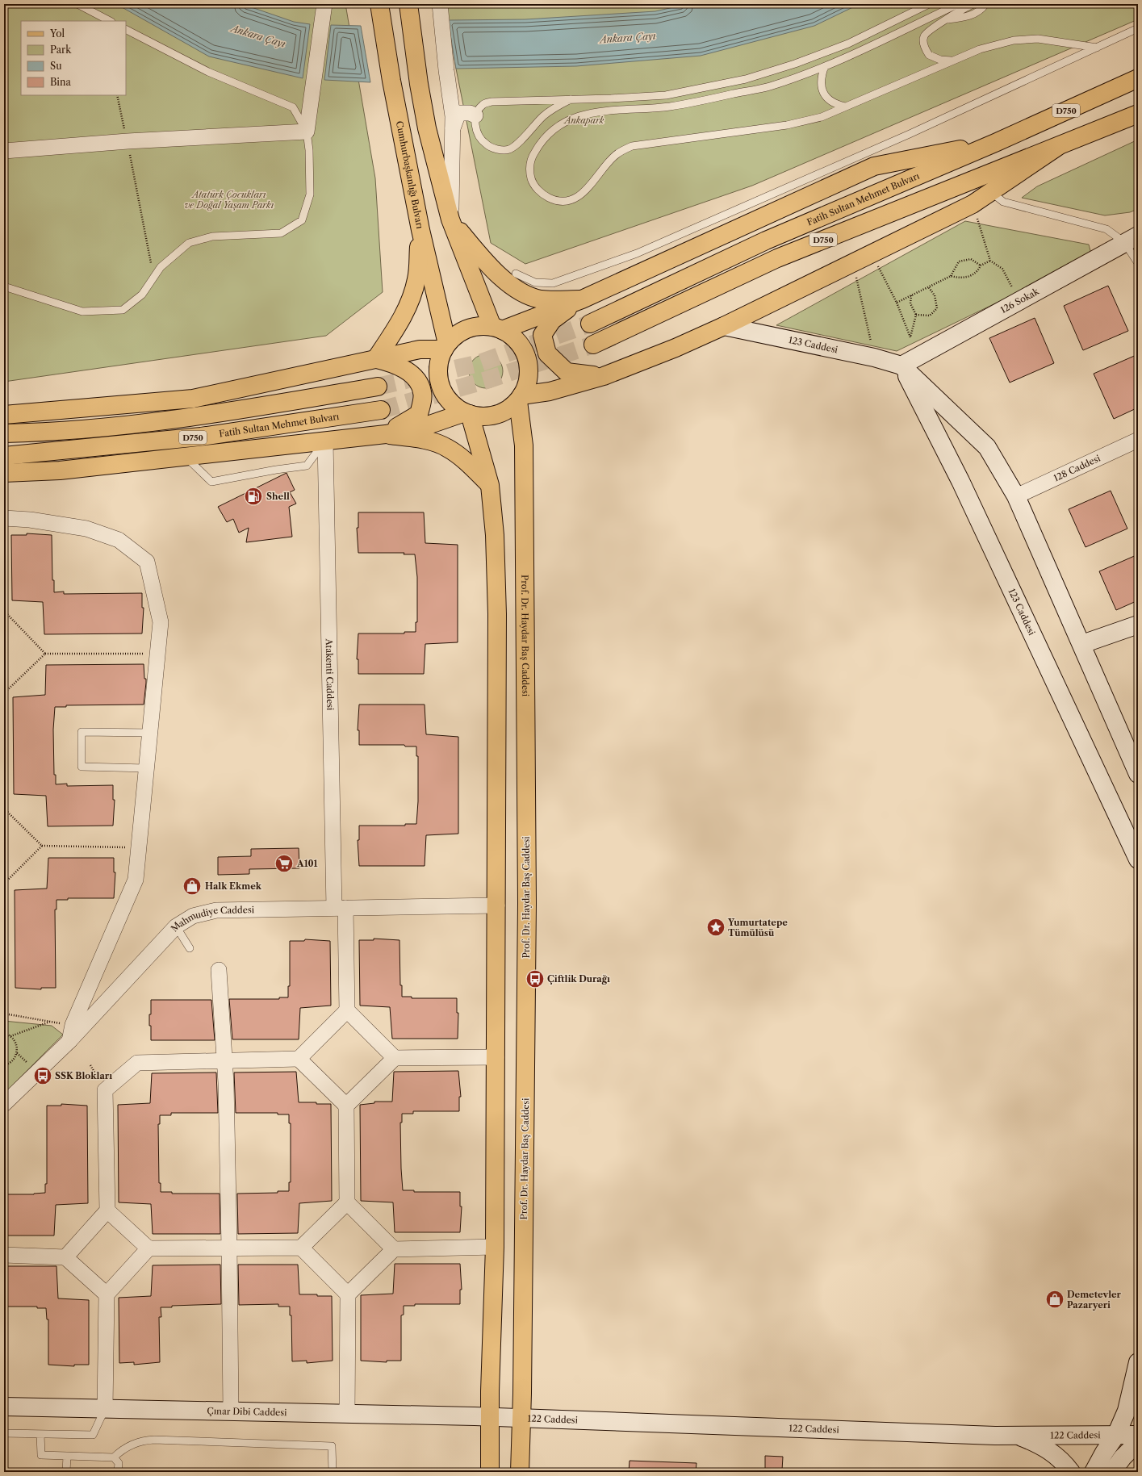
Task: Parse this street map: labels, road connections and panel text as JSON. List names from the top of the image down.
{
  "streets": {
    "main road": [
      "D750",
      "Cumhurbaşkanlığı Bulvarı",
      "Fatih Sultan Mehmet Bulvarı",
      "126 Sokak",
      "123 Caddesi",
      "Prof. Dr. Haydar Baş Caddesi",
      "Çınar Dibi Caddesi",
      "122 Caddesi"
    ],
    "street": ["128 Caddesi", "Atakenti Caddesi", "Mahmudiye Caddesi"]
  },
  "crossings": [
    ["Cumhurbaşkanlığı Bulvarı", "Prof. Dr. Haydar Baş Caddesi"],
    ["126 Sokak", "123 Caddesi"],
    ["123 Caddesi", "128 Caddesi"],
    ["Prof. Dr. Haydar Baş Caddesi", "122 Caddesi"],
    ["Atakenti Caddesi", "Mahmudiye Caddesi"],
    ["Çınar Dibi Caddesi", "122 Caddesi"]
  ],
  "water": ["Ankara Çayı"],
  "parks": ["Ankapark", "Atatürk Çocukları ve Doğal Yaşam Parkı"],
  "places": {
    "fuel station": ["Shell"],
    "supermarket": ["A101"],
    "shop": ["Halk Ekmek", "Demetevler Pazaryeri"],
    "place": ["Yumurtatepe Tümülüsü"],
    "bus stop": ["Çiftlik Durağı", "SSK Blokları"]
  },
  "legend": [
    "Yol",
    "Park",
    "Su",
    "Bina"
  ]
}
